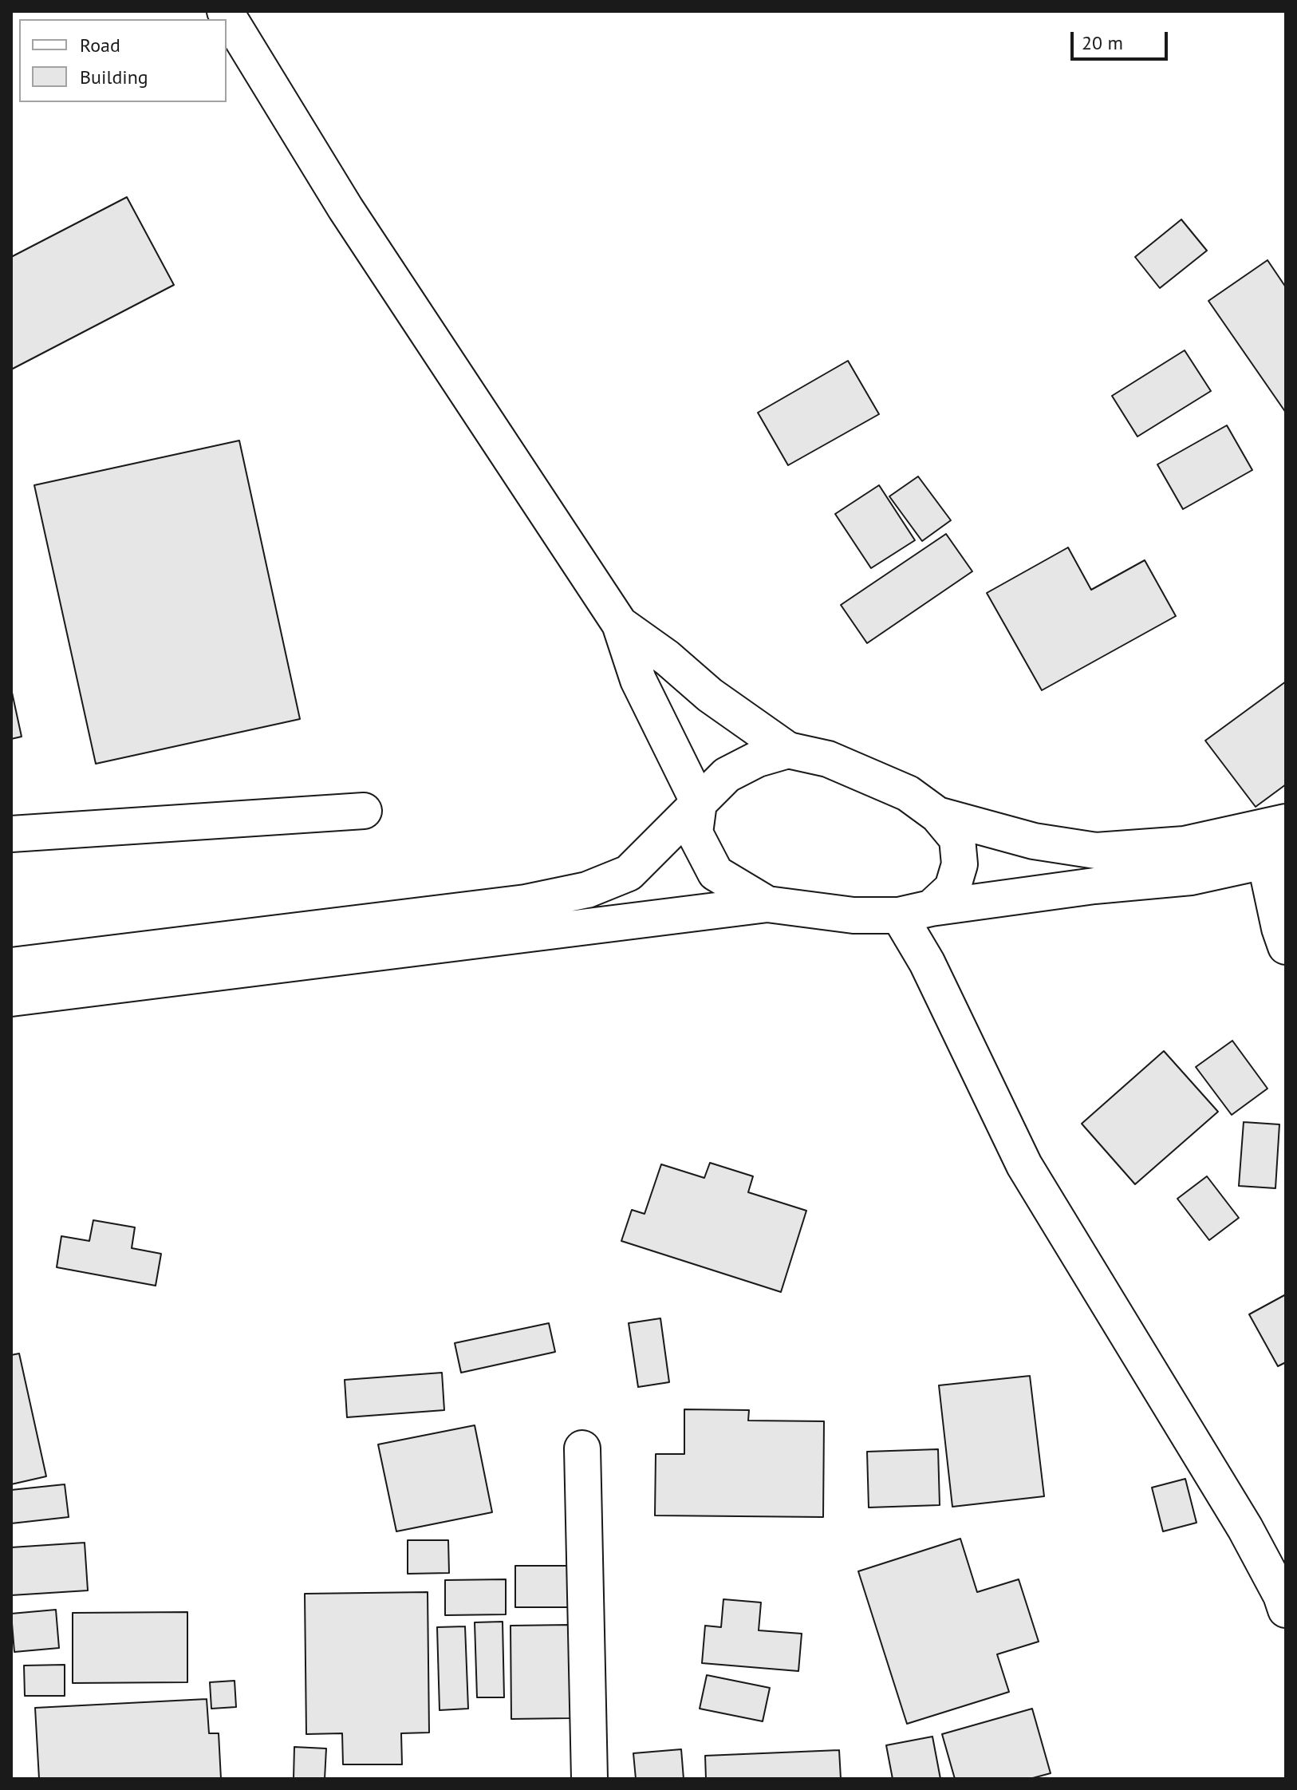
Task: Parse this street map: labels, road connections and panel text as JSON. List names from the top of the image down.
{
  "legend": ["Road", "Building"],
  "scale_bar": "20 m"
}
